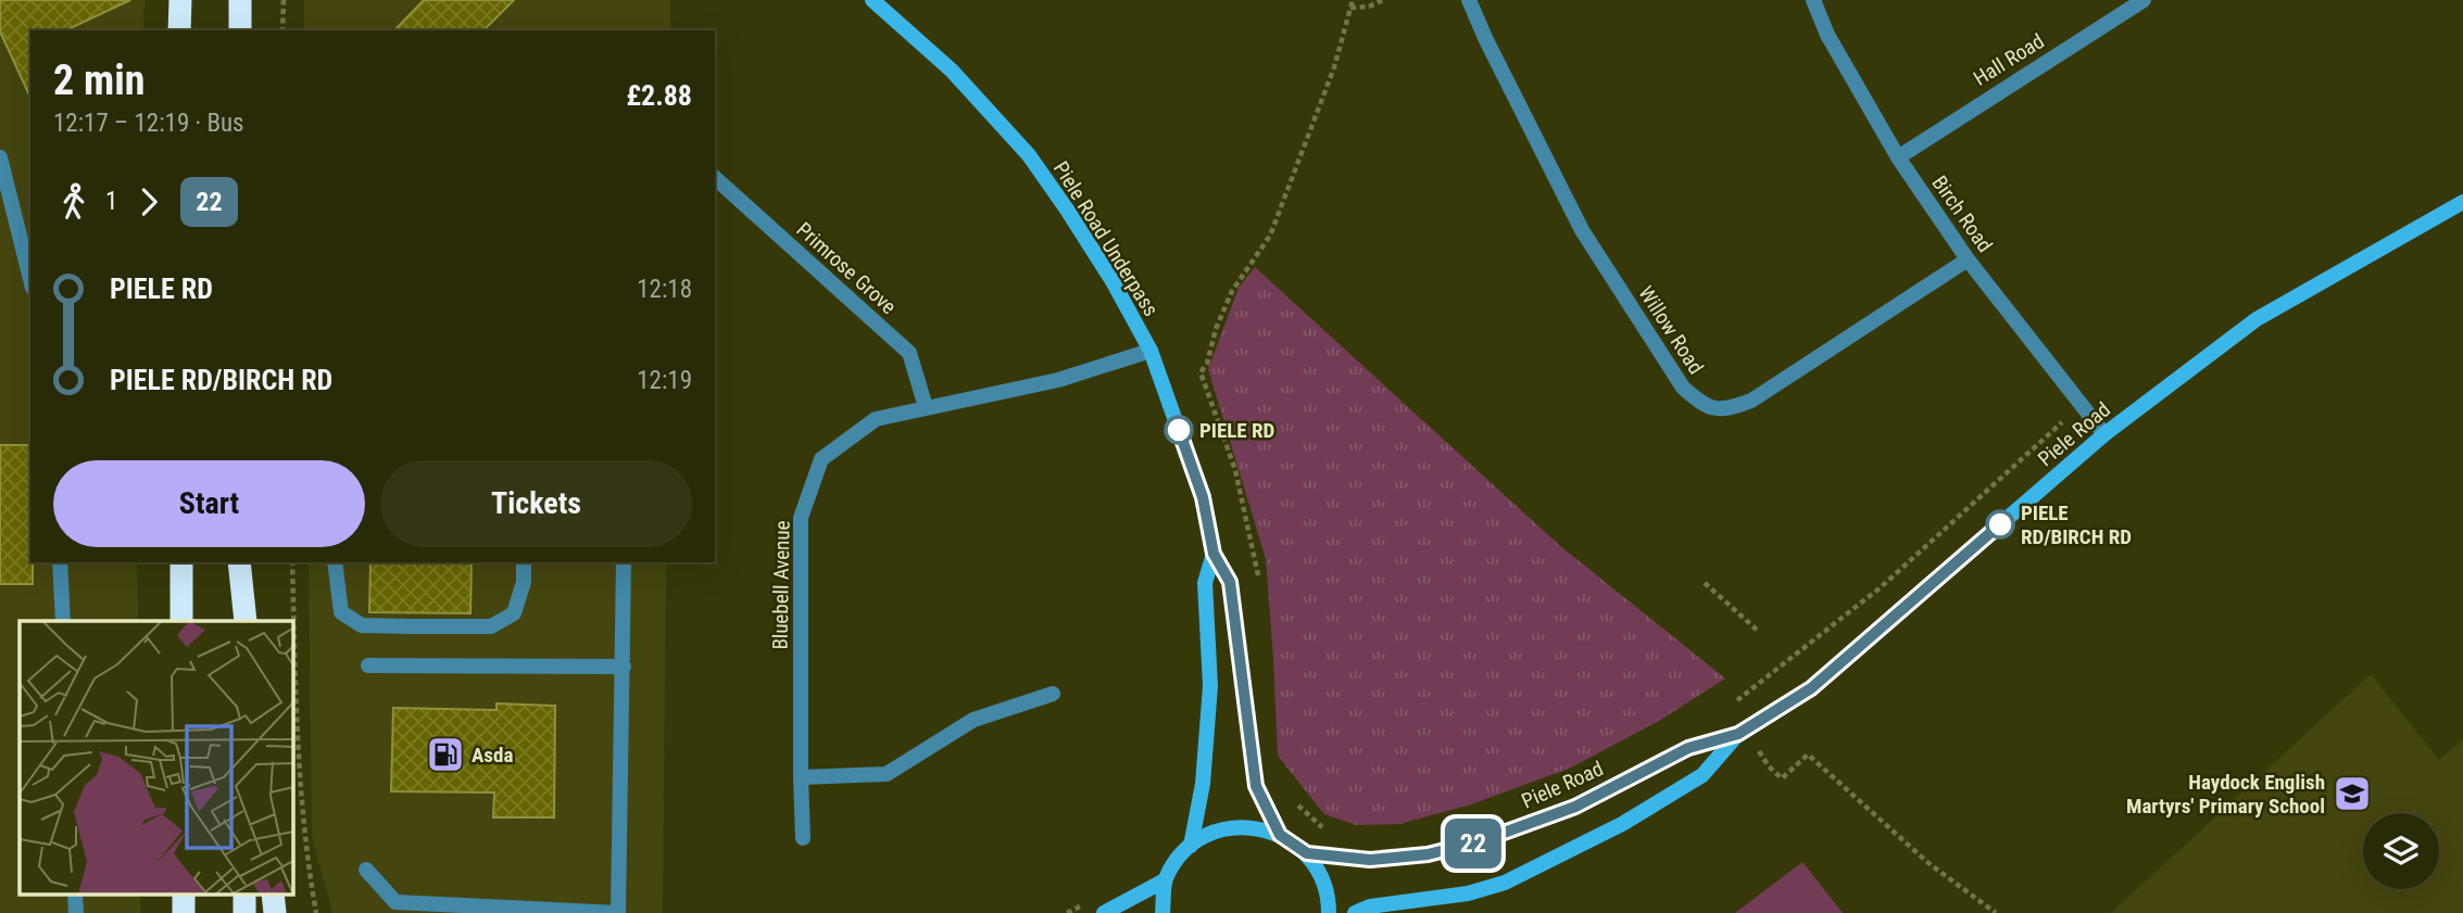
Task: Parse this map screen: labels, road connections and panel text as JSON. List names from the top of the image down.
{
  "streets": {
    "street": [
      "Hall Road",
      "Birch Road",
      "Piele Road Underpass",
      "Primrose Grove",
      "Willow Road",
      "Piele Road",
      "Bluebell Avenue"
    ]
  },
  "crossings": [
    ["Hall Road", "Birch Road"],
    ["Birch Road", "Willow Road"],
    ["Birch Road", "Piele Road"],
    ["Piele Road Underpass", "Bluebell Avenue"],
    ["Primrose Grove", "Bluebell Avenue"]
  ],
  "places": {
    "other": ["PIELE RD", "PIELE RD/BIRCH RD"],
    "fuel station": ["Asda"],
    "school or university": ["Haydock English Martyrs' Primary School"]
  },
  "lines": ["bus line 22"],
  "page": {
    "on_map": "22",
    "heading": ["2 min", "12:17 – 12:19 · Bus", "£2.88"],
    "legs": ["1", "22"],
    "list": [
      {
        "name": "PIELE RD",
        "value": "12:18"
      },
      {
        "name": "PIELE RD/BIRCH RD",
        "value": "12:19"
      }
    ],
    "buttons": ["Start", "Tickets"]
  }
}
